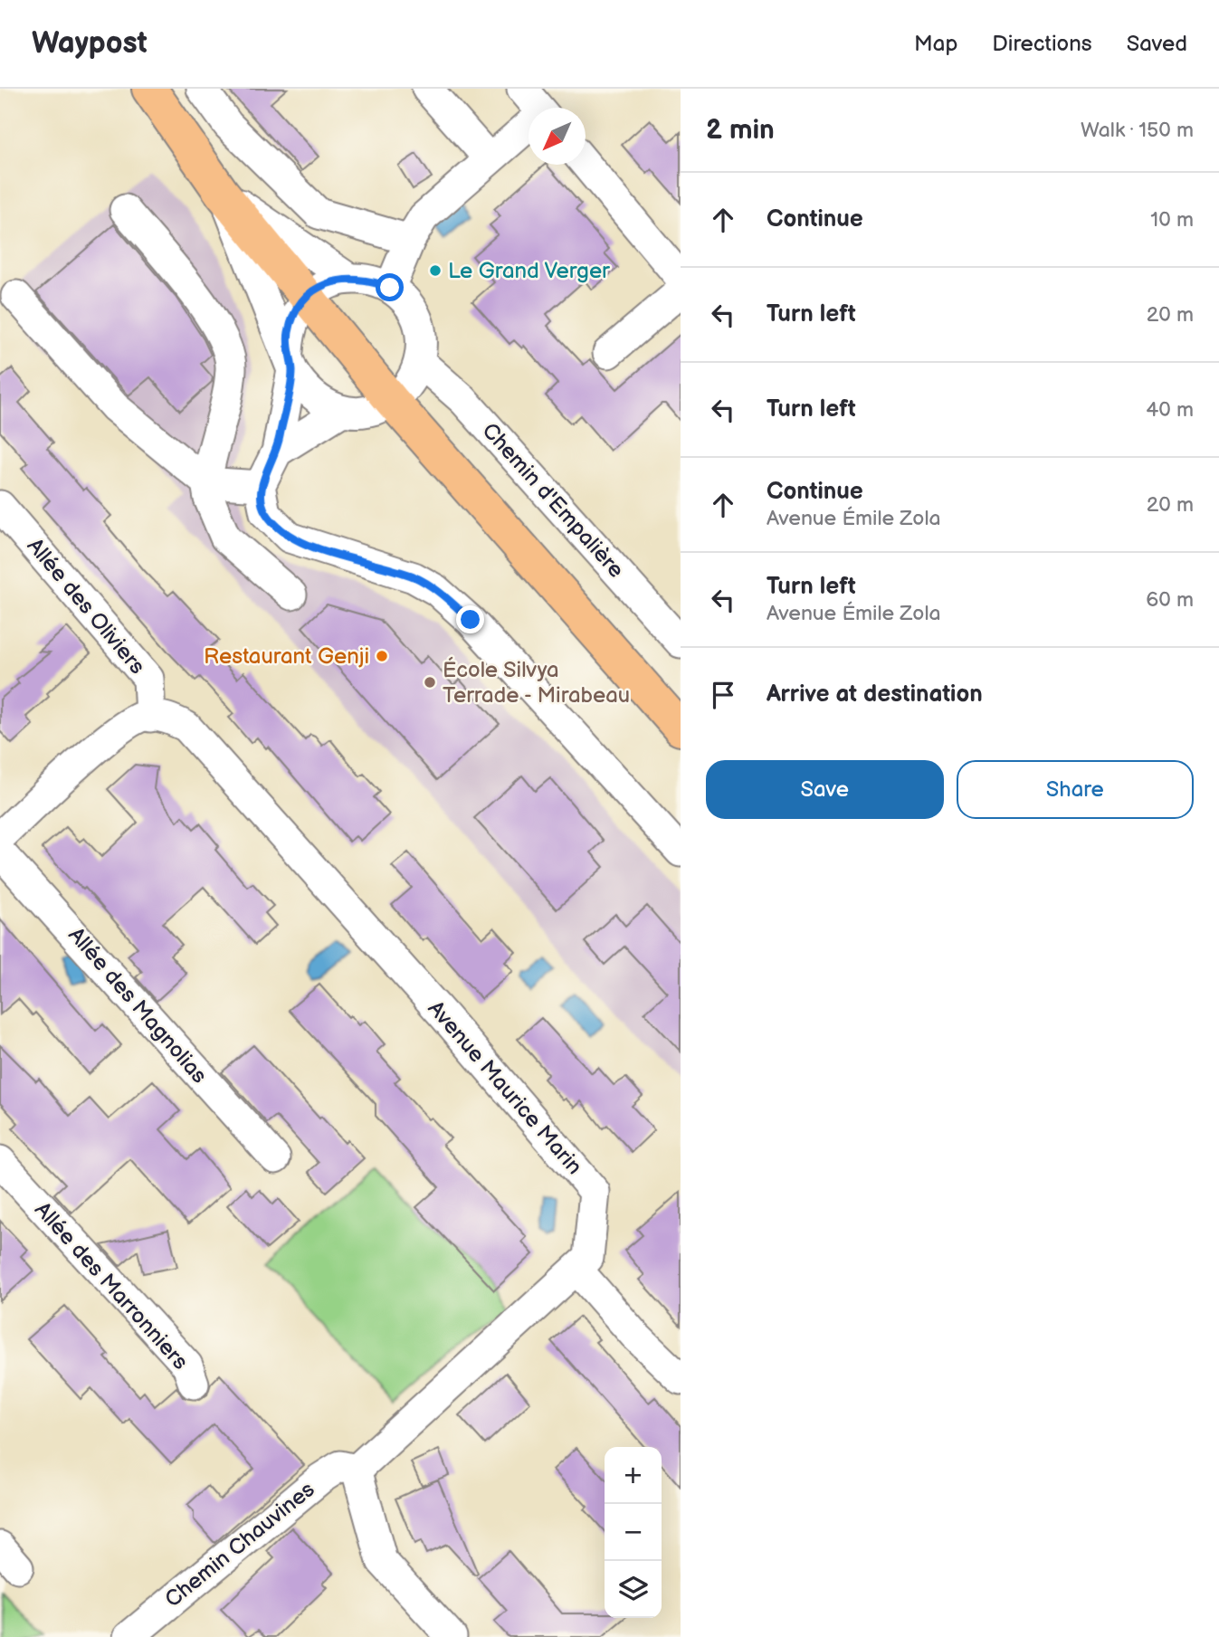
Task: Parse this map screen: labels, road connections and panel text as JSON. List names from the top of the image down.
{
  "streets": {
    "street": [
      "Chemin d'Empalière",
      "Allée des Oliviers",
      "Allée des Magnolias",
      "Avenue Maurice Marin",
      "Allée des Marronniers",
      "Chemin Chauvines"
    ]
  },
  "crossings": [
    ["Allée des Oliviers", "Avenue Maurice Marin"],
    ["Avenue Maurice Marin", "Chemin Chauvines"]
  ],
  "places": ["Le Grand Verger", "Restaurant Genji", "École Silvya Terrade - Mirabeau"],
  "north": "bottom left",
  "page": {
    "header": "Waypost",
    "nav": ["Map", "Directions", "Saved"],
    "heading": ["2 min", "Walk · 150 m"],
    "list": [
      ["Continue", "10 m"],
      ["Turn left", "20 m"],
      ["Turn left", "40 m"],
      ["Continue", "Avenue Émile Zola", "20 m"],
      ["Turn left", "Avenue Émile Zola", "60 m"],
      "Arrive at destination"
    ],
    "buttons": ["Save", "Share"],
    "map_buttons": ["+", "−"]
  }
}
